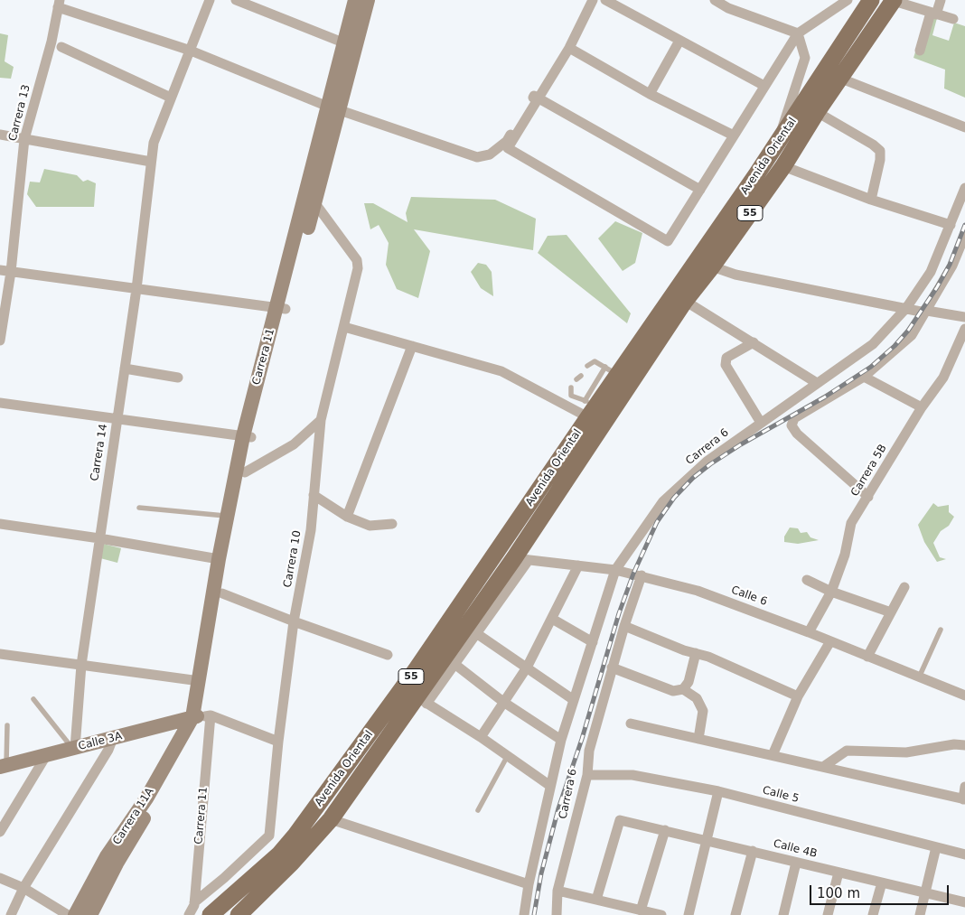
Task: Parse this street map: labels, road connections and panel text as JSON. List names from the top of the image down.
{
  "streets": {
    "main road": [
      "Avenida Oriental",
      "55",
      "Carrera 11",
      "Calle 3A",
      "Carrera 11A"
    ],
    "street": [
      "Carrera 13",
      "Carrera 6",
      "Carrera 14",
      "Carrera 5B",
      "Carrera 10",
      "Calle 6",
      "Calle 5",
      "Calle 4B"
    ]
  },
  "crossings": [
    ["Avenida Oriental", "Calle 6"],
    ["Carrera 11", "Carrera 10"],
    ["Carrera 11", "Calle 3A"],
    ["Carrera 11", "Carrera 11A"],
    ["Carrera 6", "Calle 6"],
    ["Carrera 6", "Calle 5"],
    ["Carrera 14", "Calle 3A"],
    ["Carrera 5B", "Calle 6"],
    ["Calle 3A", "Carrera 11A"]
  ],
  "scale_bar": "100 m"
}
